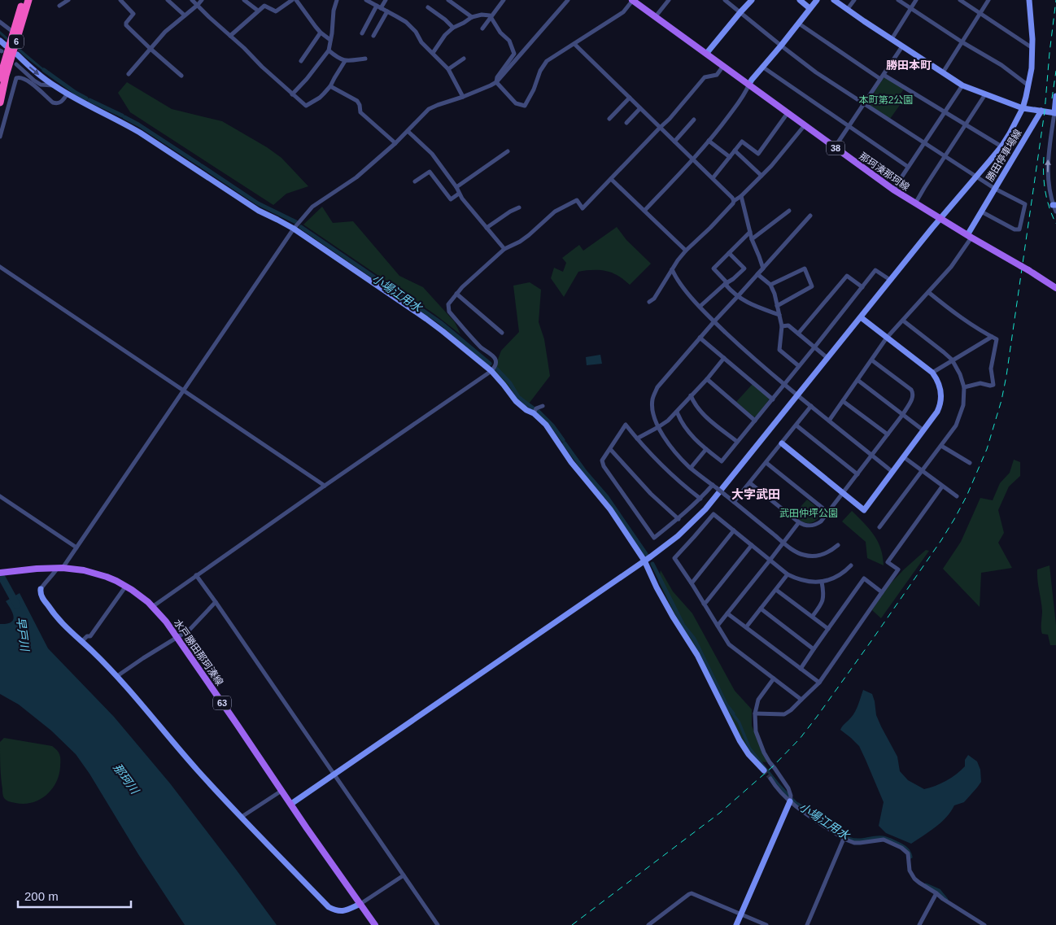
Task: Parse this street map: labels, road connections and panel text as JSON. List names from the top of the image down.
{
  "streets": {
    "highway": ["6"],
    "main road": [
      "38",
      "那珂湊那珂線",
      "水戸勝田那珂湊線",
      "63"
    ],
    "street": ["勝田停車場線"]
  },
  "crossings": [
    ["勝田停車場線", "那珂湊那珂線"]
  ],
  "districts": ["勝田本町", "大字武田"],
  "water": ["小場江用水", "早戸川", "那珂川"],
  "parks": ["本町第2公園", "武田仲坪公園"],
  "scale_bar": "200 m"
}
